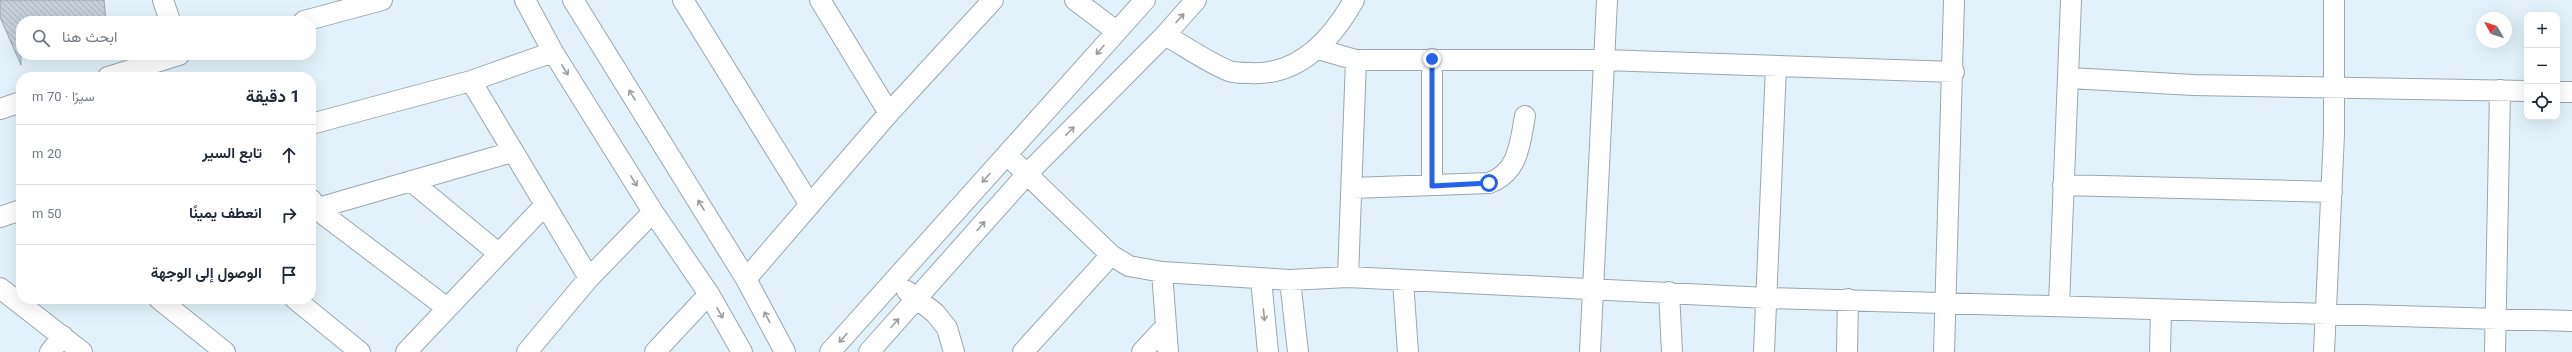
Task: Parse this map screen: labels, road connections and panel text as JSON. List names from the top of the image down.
{
  "north": "top left",
  "page": {
    "map_buttons": ["+", "−"],
    "search": "ابحث هنا",
    "heading": ["1 دقيقة", "سيرًا · 70 m"],
    "list": [
      ["تابع السير", "20 m"],
      ["انعطف يمينًا", "50 m"],
      "الوصول إلى الوجهة"
    ]
  }
}
